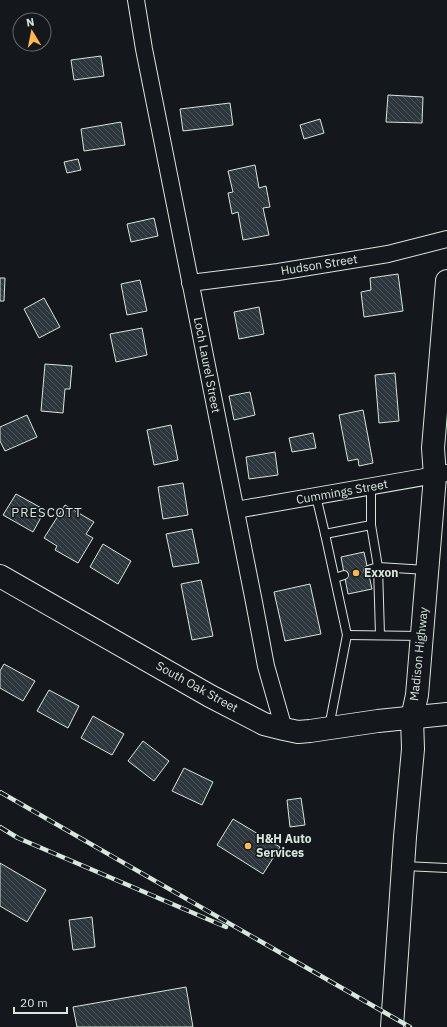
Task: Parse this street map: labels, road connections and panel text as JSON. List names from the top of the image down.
{
  "streets": {
    "main road": ["Madison Highway", "South Oak Street"],
    "street": ["Hudson Street", "Loch Laurel Street", "Cummings Street"]
  },
  "crossings": [
    ["Hudson Street", "Loch Laurel Street"],
    ["Loch Laurel Street", "Cummings Street"],
    ["Loch Laurel Street", "South Oak Street"],
    ["Cummings Street", "Madison Highway"],
    ["Madison Highway", "South Oak Street"]
  ],
  "districts": ["PRESCOTT"],
  "places": ["Exxon", "H&H Auto Services"],
  "scale_bar": "20 m",
  "north": "top"
}
